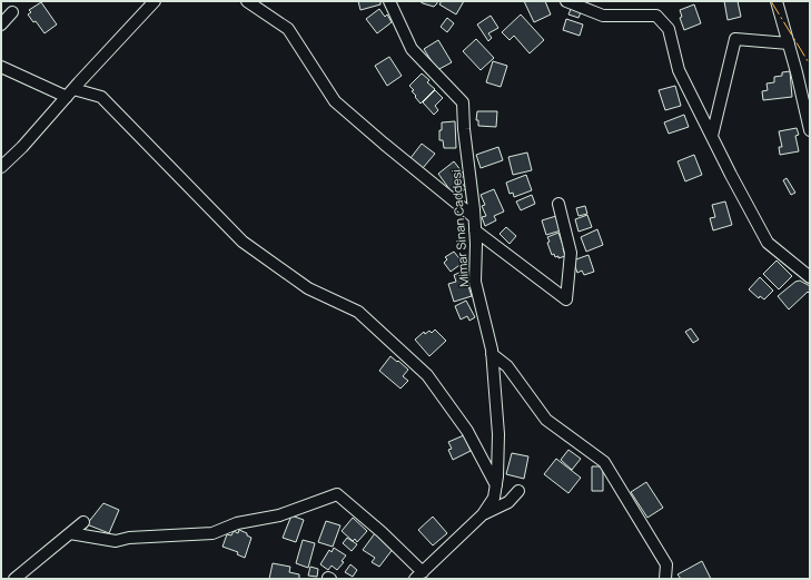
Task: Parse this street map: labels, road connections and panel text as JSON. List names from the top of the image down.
{
  "streets": {
    "street": ["Mimar Sinan Caddesi"]
  }
}
